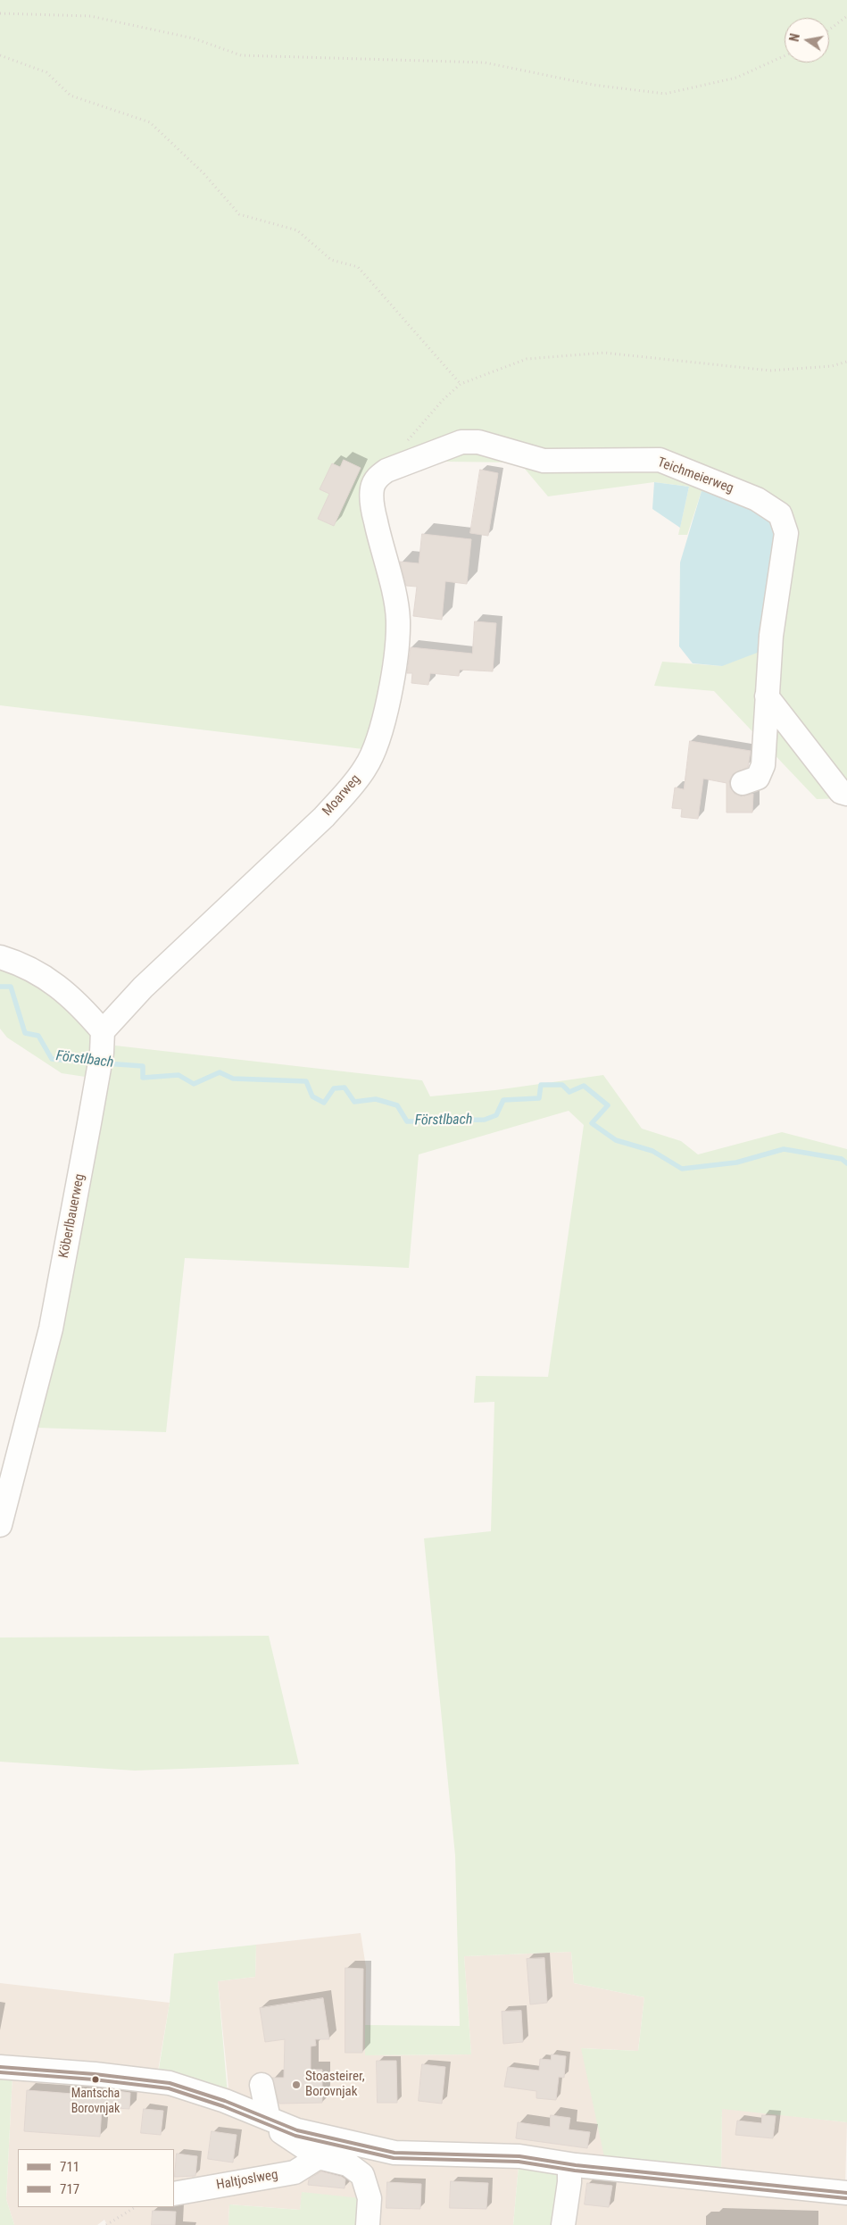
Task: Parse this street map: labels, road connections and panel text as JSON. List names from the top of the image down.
{
  "streets": {
    "street": [
      "Teichmeierweg",
      "Moarweg",
      "Köberlbauerweg",
      "Haltjoslweg"
    ]
  },
  "crossings": [
    ["Teichmeierweg", "Moarweg"],
    ["Moarweg", "Köberlbauerweg"]
  ],
  "water": ["Förstlbach"],
  "places": ["Mantscha Borovnjak", "Stoasteirer, Borovnjak"],
  "lines": ["transit line 711", "transit line 717"],
  "legend": ["711", "717"],
  "north": "left"
}
